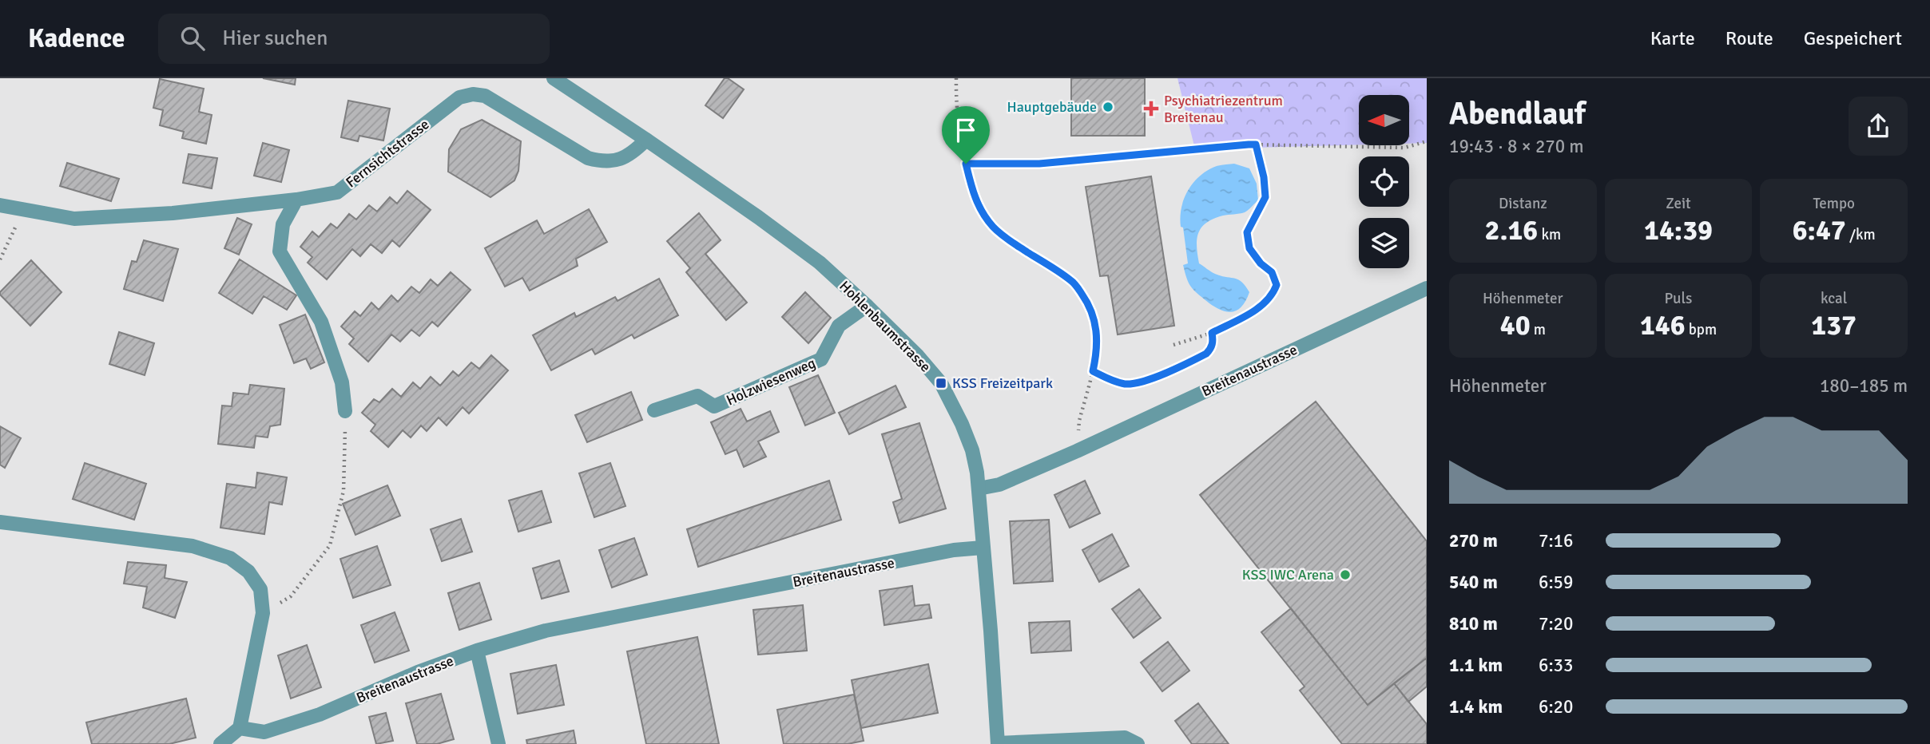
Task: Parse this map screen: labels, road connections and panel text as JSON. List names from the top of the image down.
{
  "streets": {
    "street": [
      "Fernsichtstrasse",
      "Hohlenbaumstrasse",
      "Breitenaustrasse",
      "Holzwiesenweg"
    ]
  },
  "crossings": [
    ["Fernsichtstrasse", "Hohlenbaumstrasse"],
    ["Hohlenbaumstrasse", "Breitenaustrasse"],
    ["Hohlenbaumstrasse", "Holzwiesenweg"]
  ],
  "places": {
    "other": ["Hauptgebäude", "KSS IWC Arena"],
    "health": ["Psychiatriezentrum Breitenau"],
    "transit": ["KSS Freizeitpark"]
  },
  "north": "left",
  "page": {
    "header": "Kadence",
    "search": "Hier suchen",
    "nav": ["Karte", "Route", "Gespeichert"],
    "heading": ["Abendlauf", "19:43 · 8 × 270 m"],
    "stats": [
      ["Distanz", "2.16 km"],
      ["Zeit", "14:39"],
      ["Tempo", "6:47 /km"],
      ["Höhenmeter", "40 m"],
      ["Puls", "146 bpm"],
      ["kcal", "137"]
    ],
    "chart": ["Höhenmeter", "180–185 m"],
    "list": [
      {
        "name": "270 m",
        "note": "7:16"
      },
      {
        "name": "540 m",
        "note": "6:59"
      },
      {
        "name": "810 m",
        "note": "7:20"
      },
      {
        "name": "1.1 km",
        "note": "6:33"
      },
      {
        "name": "1.4 km",
        "note": "6:20"
      }
    ]
  }
}
